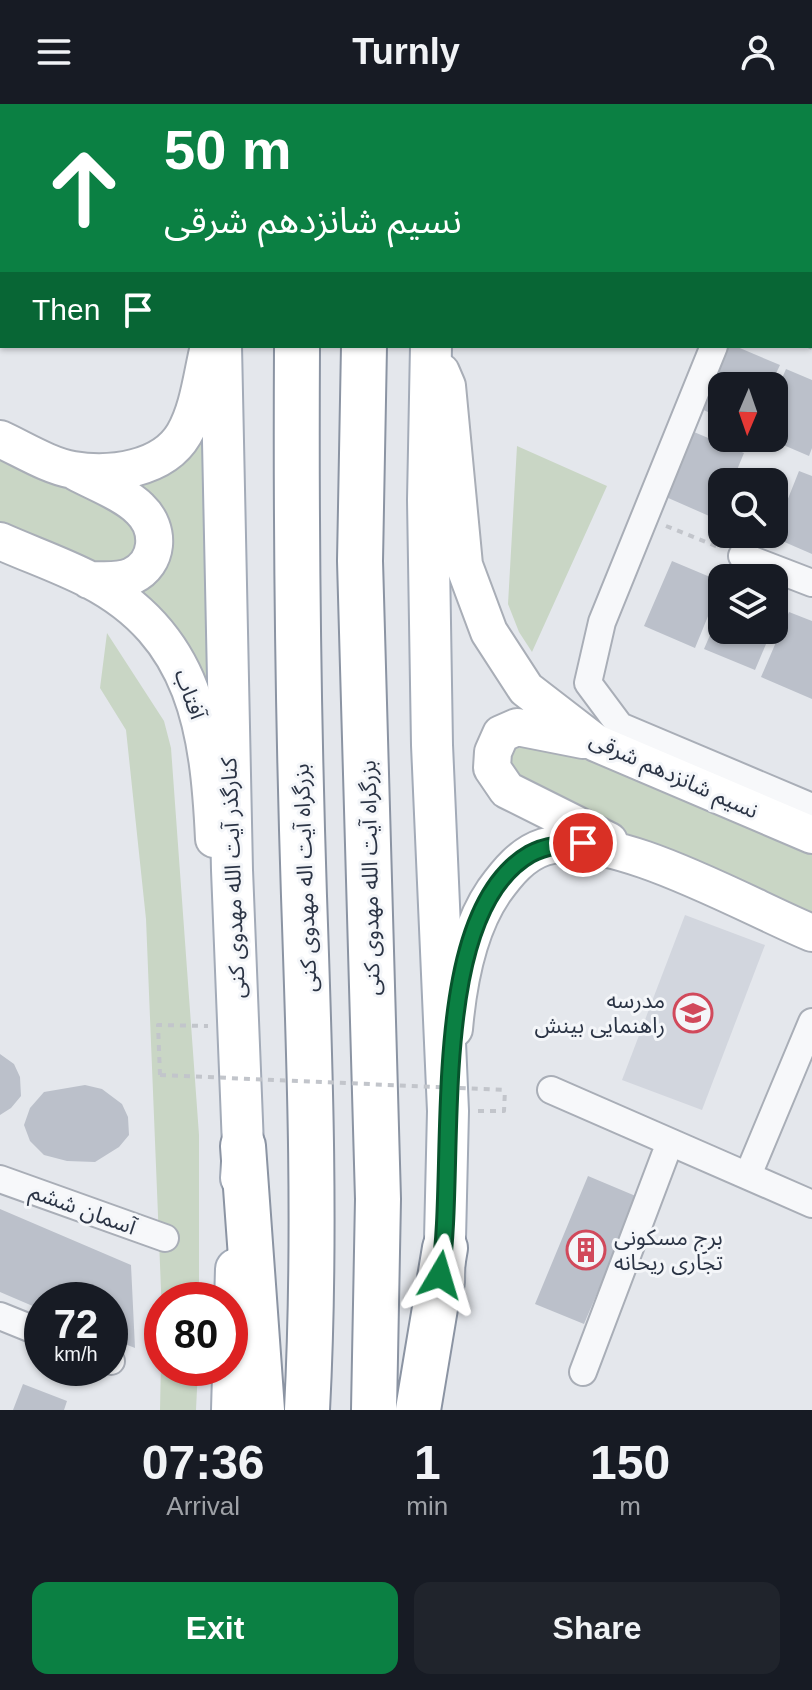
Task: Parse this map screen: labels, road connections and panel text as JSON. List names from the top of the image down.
{
  "streets": {
    "highway": ["بزرگراه آیت اله مهدوی کنی", "بزرگراه آیت الله مهدوی کنی"],
    "main road": ["آفتاب", "نسیم شانزدهم شرقی", "کنارگذر آیت الله مهدوی کنی"],
    "street": ["آسمان ششم"]
  },
  "crossings": [
    ["آفتاب", "کنارگذر آیت الله مهدوی کنی"]
  ],
  "places": {
    "school or university": ["مدرسه راهنمایی بینش"],
    "building": ["برج مسکونی تجاری ریحانه"]
  },
  "north": "bottom",
  "page": {
    "header": "Turnly",
    "turn": ["50 m", "نسیم شانزدهم شرقی"],
    "then": "Then",
    "speed": "72 km/h",
    "limit": "80",
    "eta": [
      "07:36",
      "Arrival",
      "1",
      "min",
      "150",
      "m"
    ],
    "buttons": ["Exit", "Share"]
  }
}
